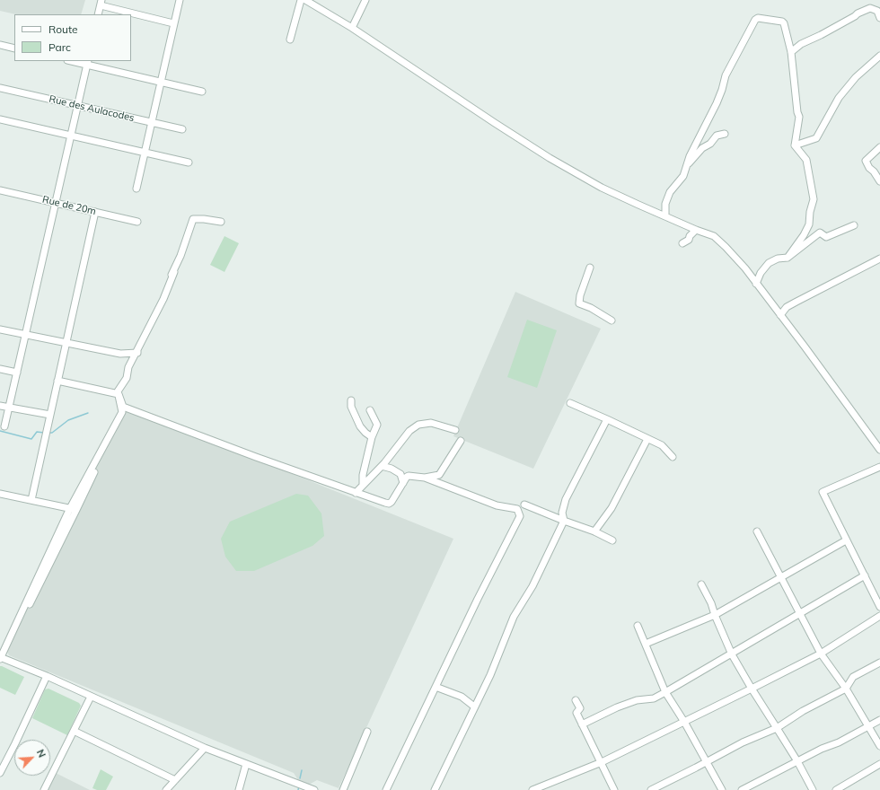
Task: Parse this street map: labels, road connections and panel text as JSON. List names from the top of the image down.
{
  "streets": {
    "street": ["Rue des Aulacodes", "Rue de 20m"]
  },
  "legend": ["Route", "Parc"],
  "north": "top right"
}
